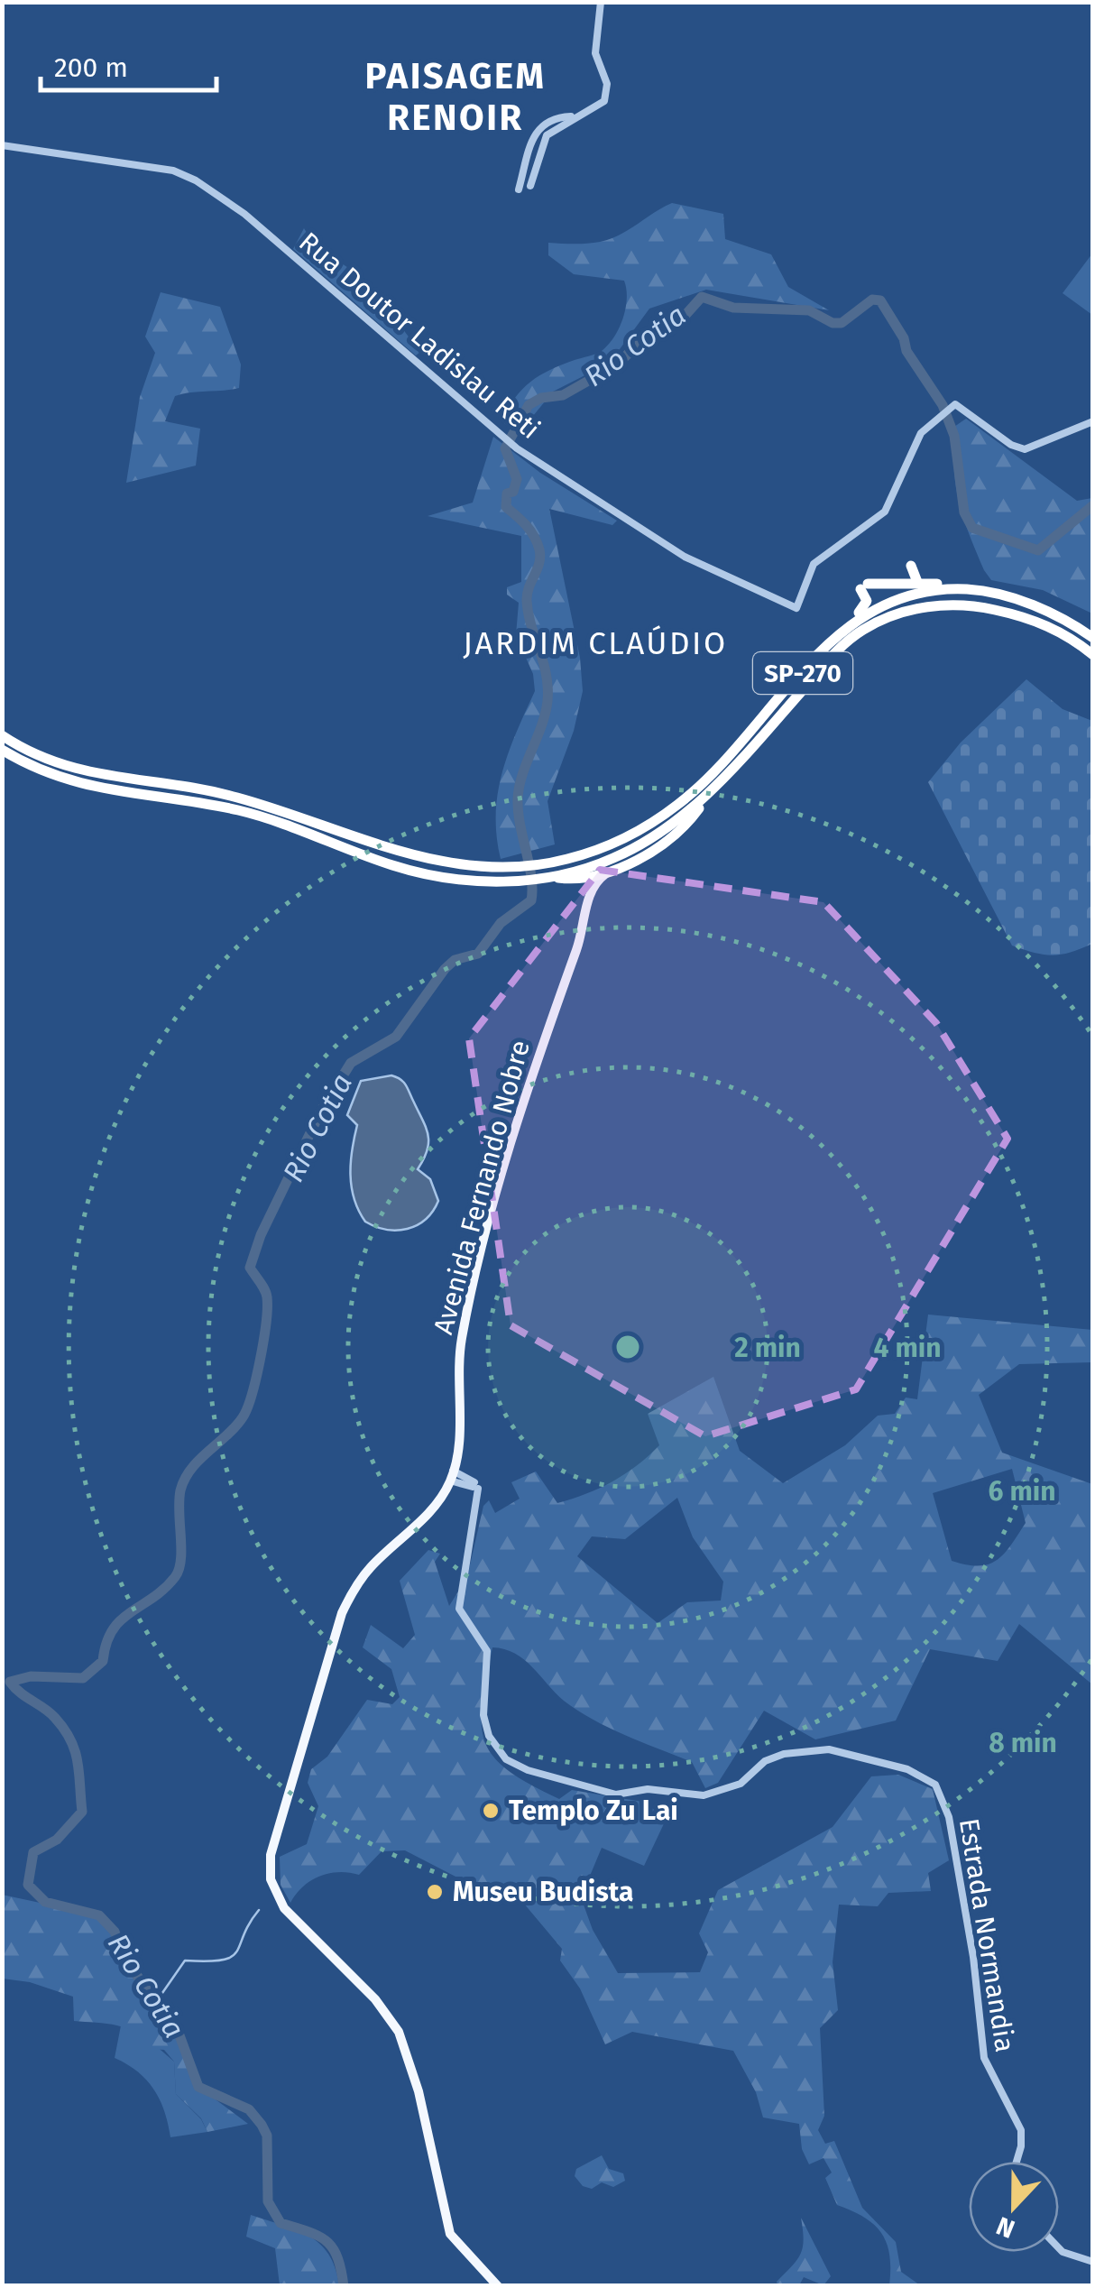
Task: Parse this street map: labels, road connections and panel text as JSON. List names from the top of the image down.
{
  "streets": {
    "highway": ["SP-270"],
    "main road": ["Avenida Fernando Nobre"],
    "street": ["Rua Doutor Ladislau Reti", "Estrada Normandia"]
  },
  "crossings": [
    ["Avenida Fernando Nobre", "Estrada Normandia"]
  ],
  "districts": ["PAISAGEM RENOIR", "JARDIM CLAÚDIO"],
  "water": ["Rio Cotia"],
  "places": ["Templo Zu Lai", "Museu Budista"],
  "scale_bar": "200 m",
  "north": "bottom",
  "rings": [
    "2 min",
    "4 min",
    "6 min",
    "8 min"
  ]
}
